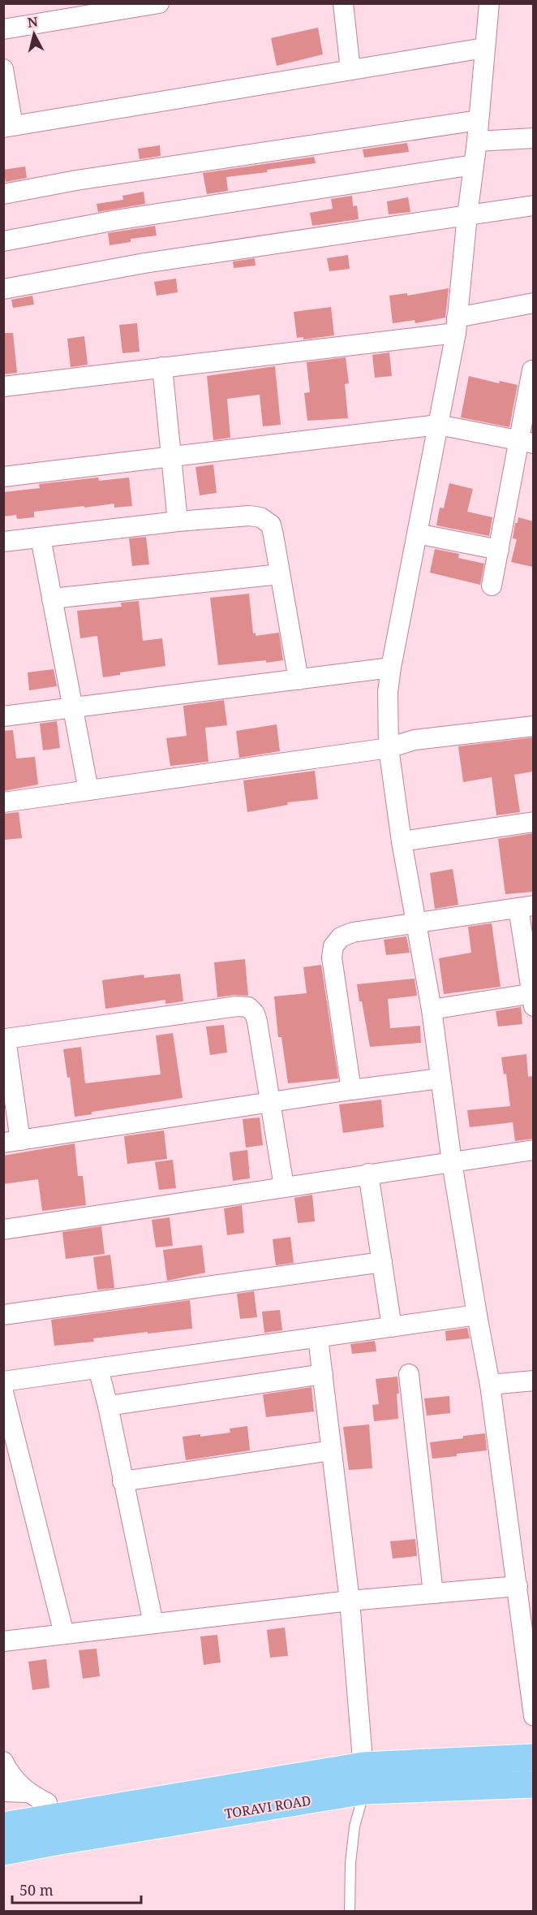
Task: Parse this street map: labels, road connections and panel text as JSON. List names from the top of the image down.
{
  "streets": {
    "highway": ["TORAVI ROAD"]
  },
  "scale_bar": "50 m",
  "north": "top"
}
